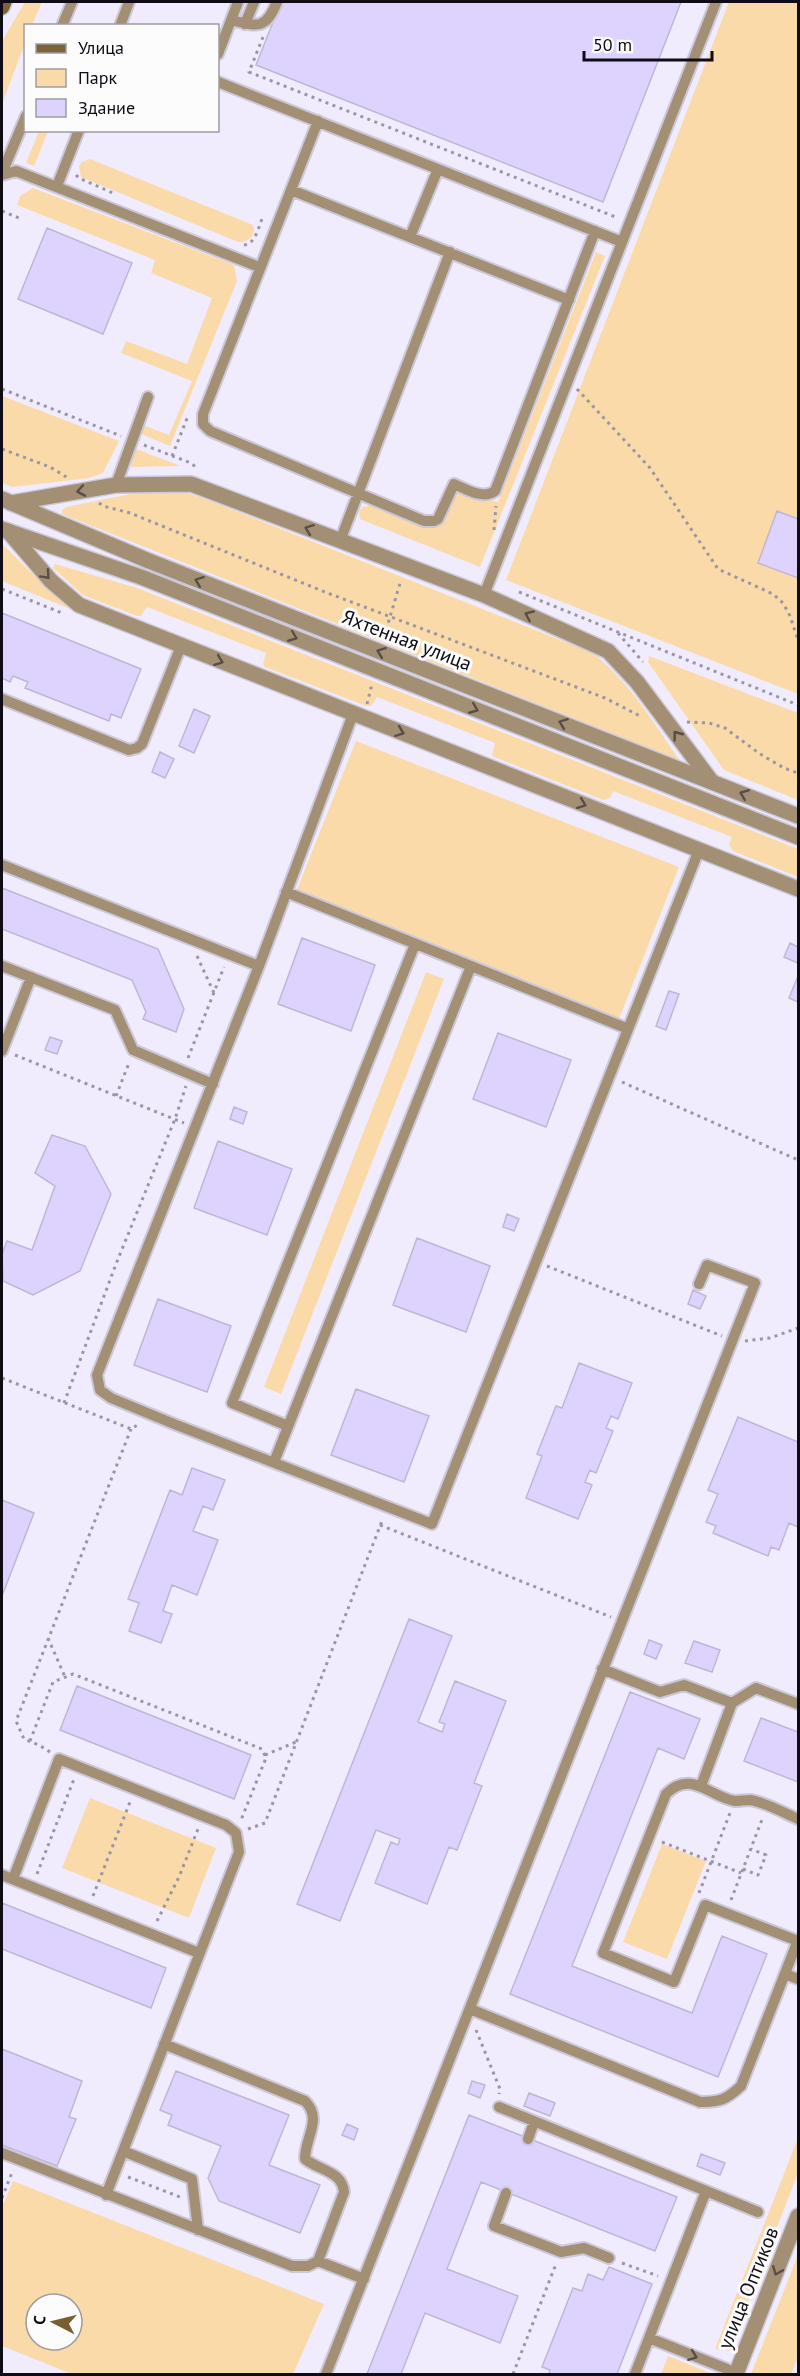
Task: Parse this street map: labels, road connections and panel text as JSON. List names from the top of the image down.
{
  "streets": {
    "street": ["Яхтенная улица", "улица Оптиков"]
  },
  "one_way": ["улица Оптиков"],
  "legend": ["Улица", "Парк", "Здание"],
  "scale_bar": "50 m",
  "north": "left"
}
